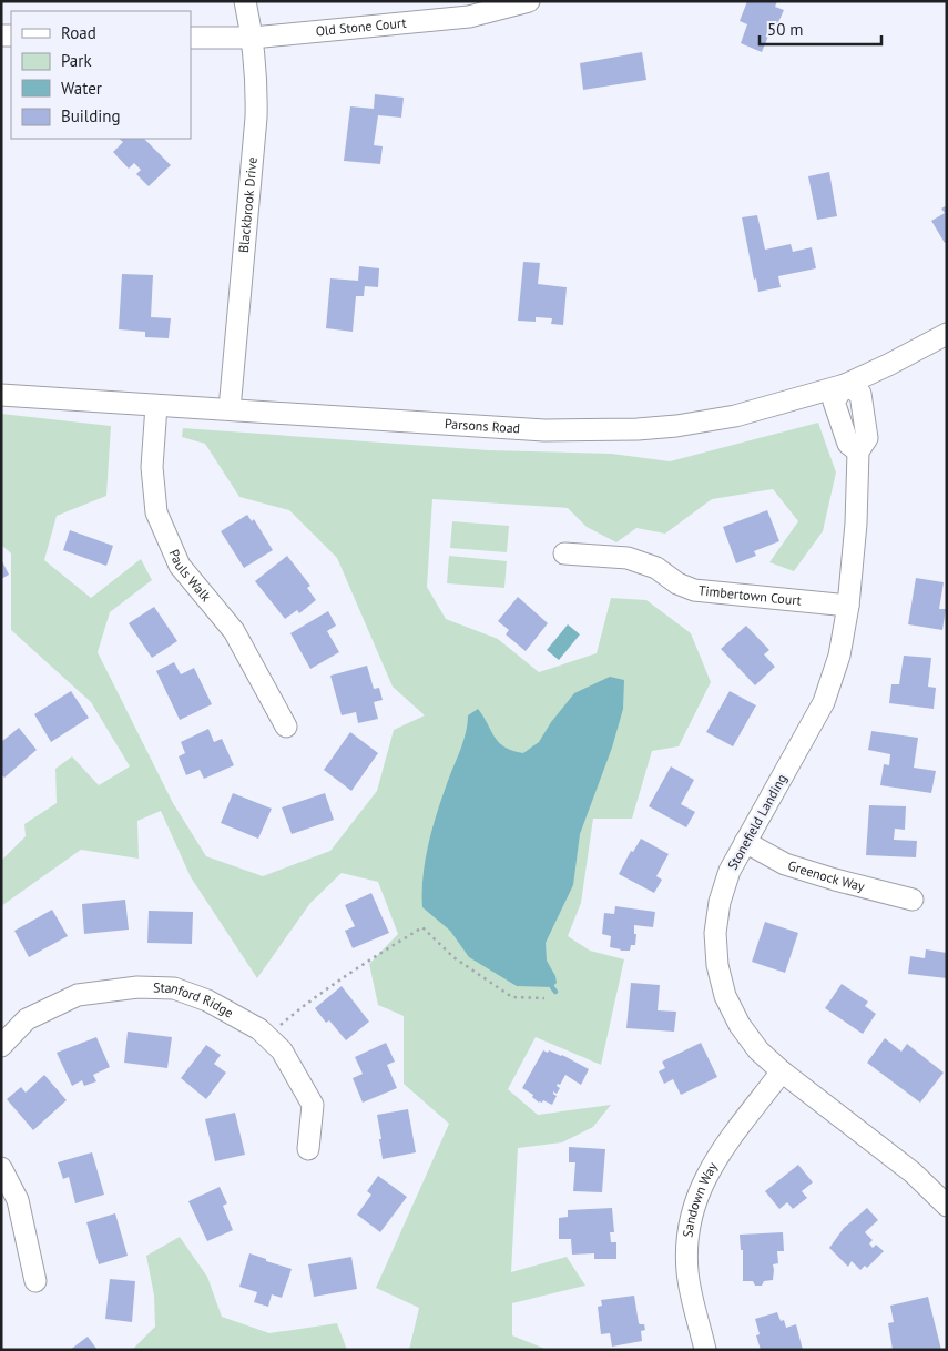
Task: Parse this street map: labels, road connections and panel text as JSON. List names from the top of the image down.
{
  "streets": {
    "street": [
      "Old Stone Court",
      "Blackbrook Drive",
      "Parsons Road",
      "Pauls Walk",
      "Timbertown Court",
      "Stonefield Landing",
      "Greenock Way",
      "Stanford Ridge",
      "Sandown Way"
    ]
  },
  "crossings": [
    ["Old Stone Court", "Blackbrook Drive"],
    ["Blackbrook Drive", "Parsons Road"],
    ["Parsons Road", "Pauls Walk"],
    ["Parsons Road", "Stonefield Landing"],
    ["Timbertown Court", "Stonefield Landing"],
    ["Stonefield Landing", "Greenock Way"],
    ["Stonefield Landing", "Sandown Way"]
  ],
  "legend": [
    "Road",
    "Park",
    "Water",
    "Building"
  ],
  "scale_bar": "50 m"
}
